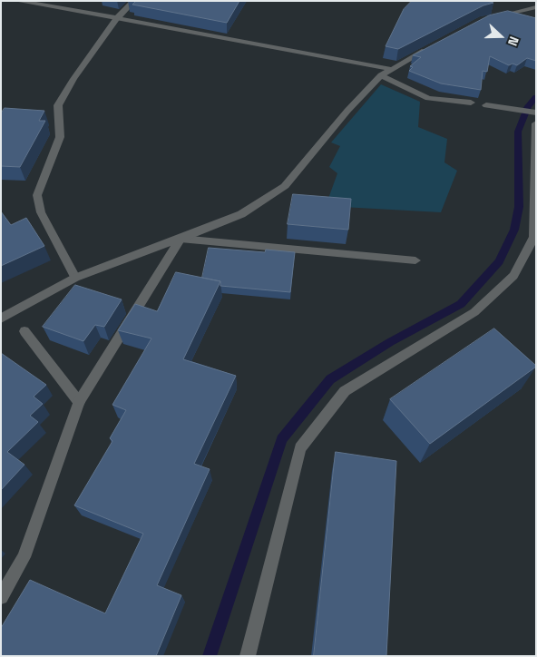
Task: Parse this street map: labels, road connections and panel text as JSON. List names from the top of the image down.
{
  "north": "right"
}
